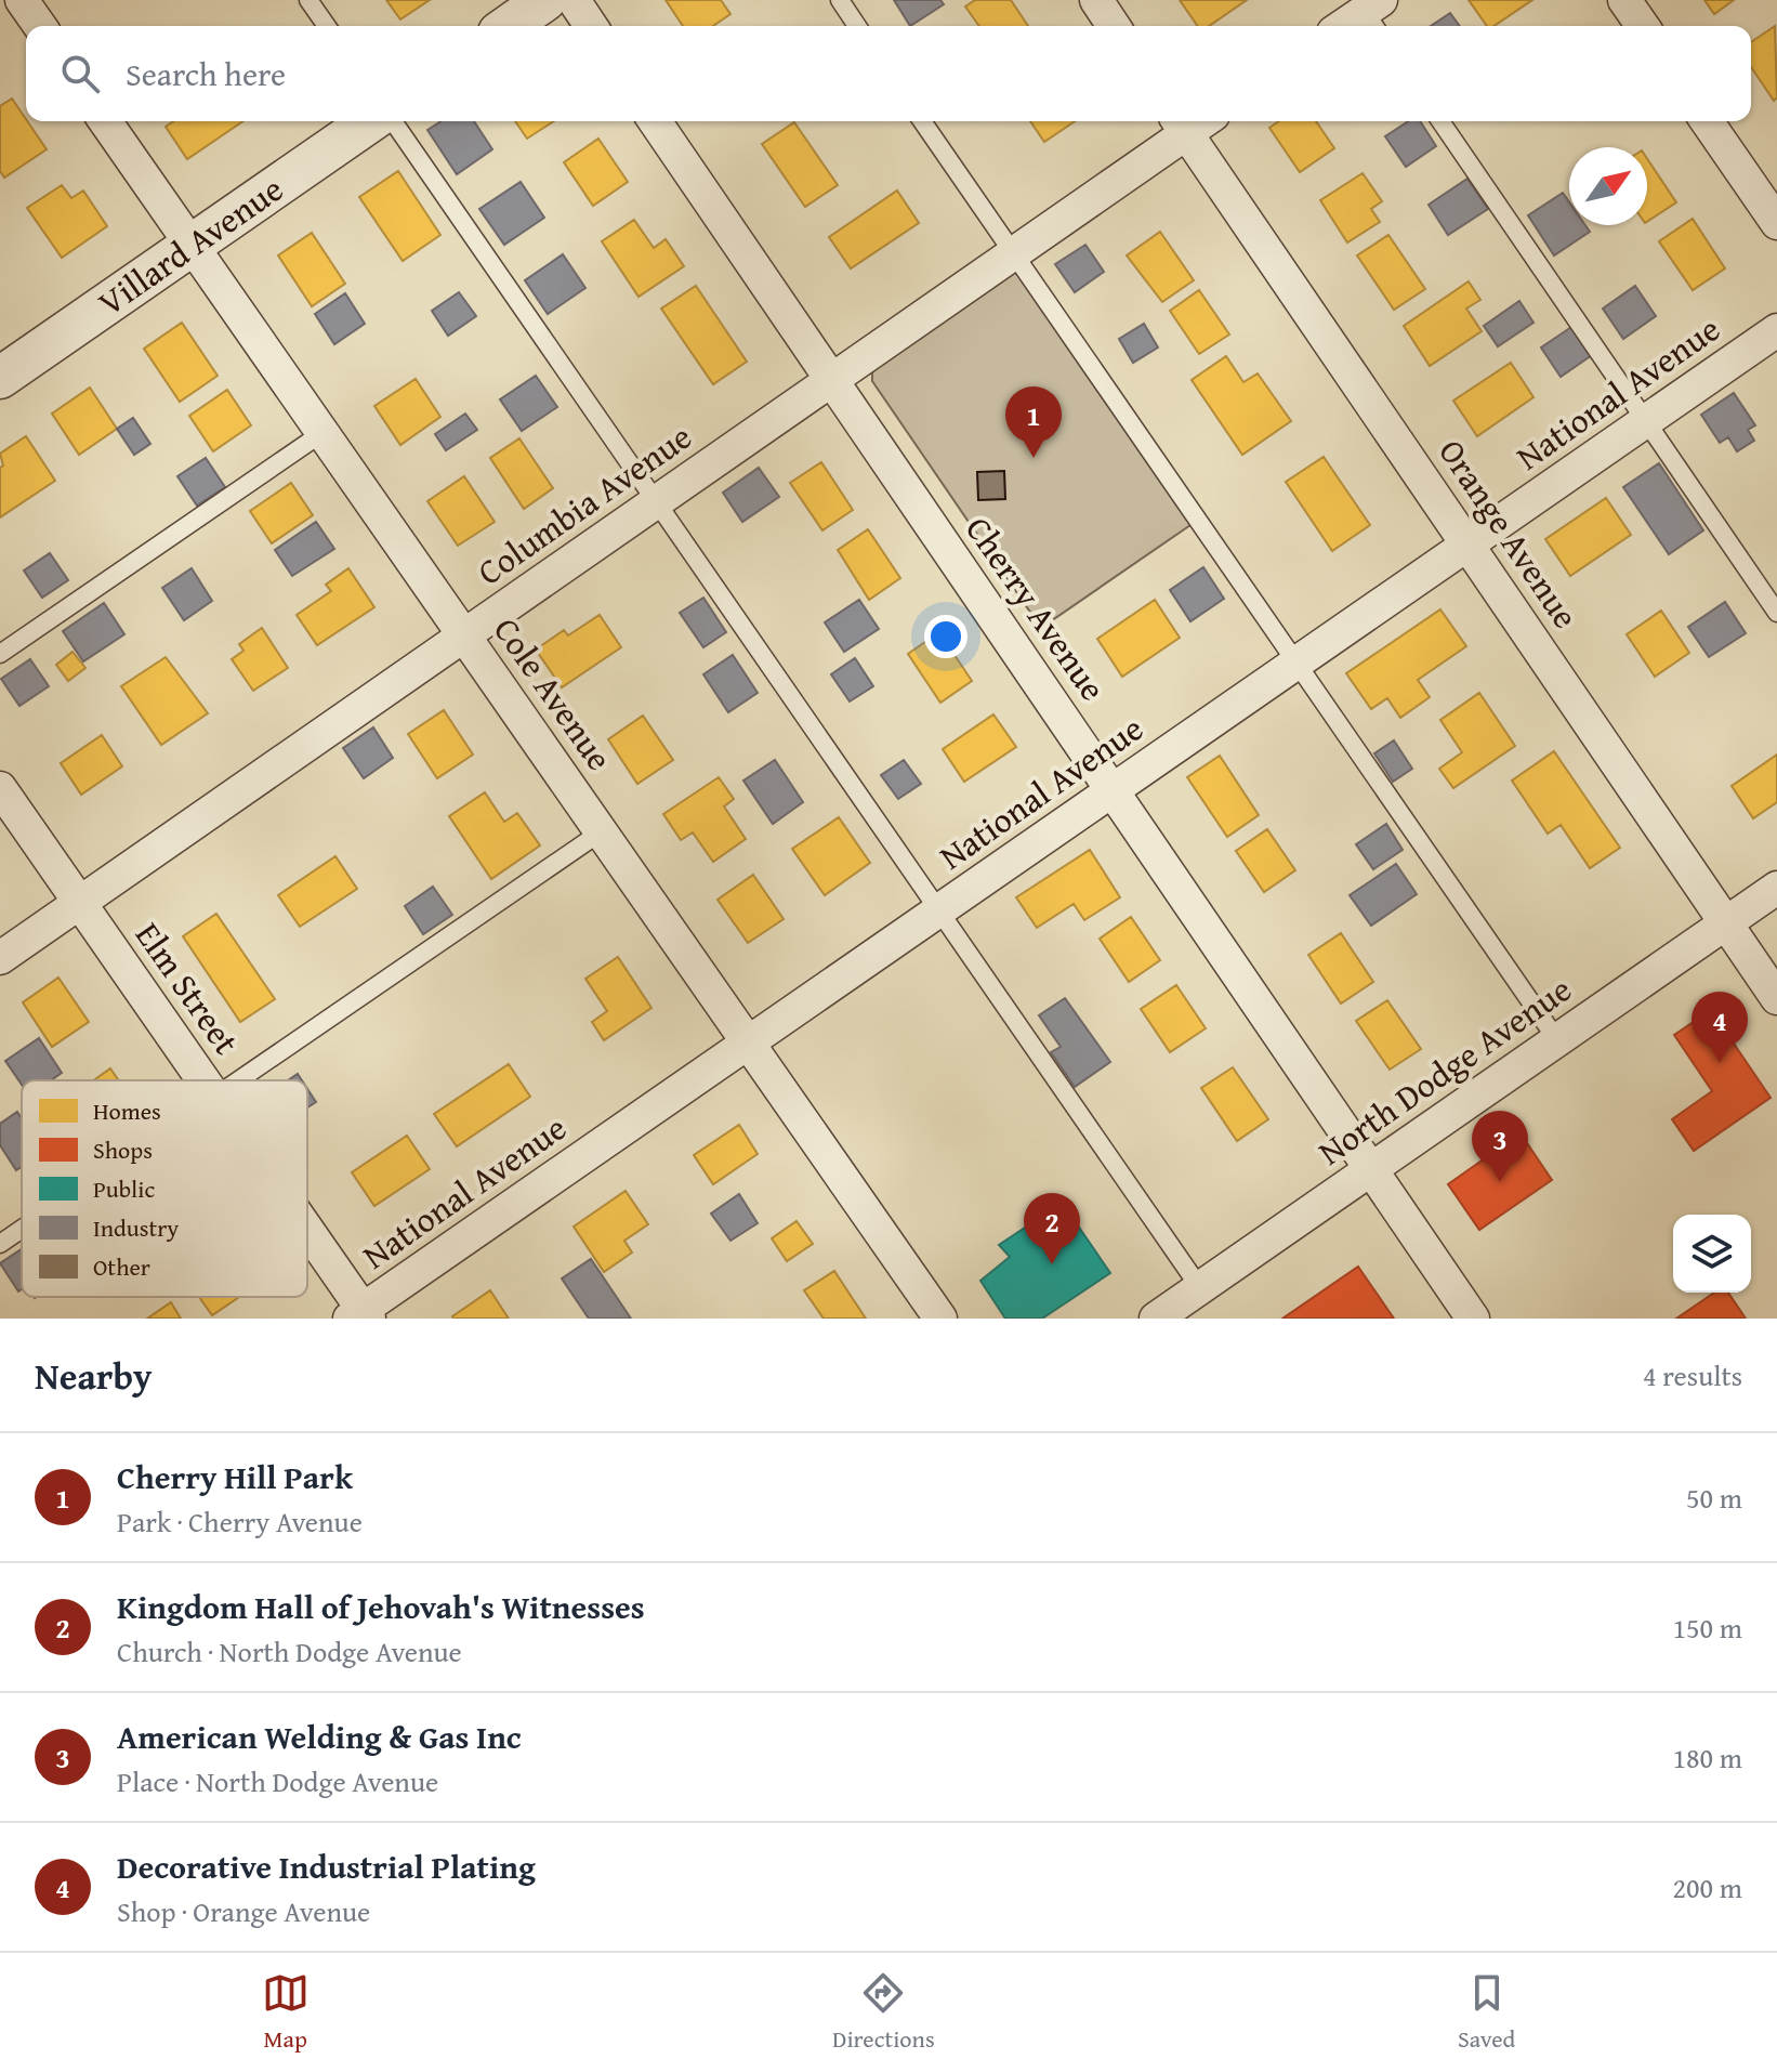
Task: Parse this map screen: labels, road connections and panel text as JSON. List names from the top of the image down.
{
  "streets": {
    "street": [
      "Villard Avenue",
      "National Avenue",
      "Columbia Avenue",
      "Orange Avenue",
      "Cherry Avenue",
      "Cole Avenue",
      "Elm Street",
      "North Dodge Avenue"
    ]
  },
  "crossings": [
    ["Villard Avenue", "Cole Avenue"],
    ["National Avenue", "Orange Avenue"],
    ["National Avenue", "Cherry Avenue"],
    ["National Avenue", "Cole Avenue"],
    ["National Avenue", "Elm Street"],
    ["Columbia Avenue", "Orange Avenue"],
    ["Columbia Avenue", "Cherry Avenue"],
    ["Columbia Avenue", "Cole Avenue"],
    ["Columbia Avenue", "Elm Street"],
    ["Orange Avenue", "North Dodge Avenue"],
    ["Cherry Avenue", "North Dodge Avenue"]
  ],
  "legend": [
    "Homes",
    "Shops",
    "Public",
    "Industry",
    "Other"
  ],
  "north": "top right",
  "page": {
    "search": "Search here",
    "pins": [
      "1",
      "4",
      "3",
      "2"
    ],
    "heading": ["Nearby", "4 results"],
    "list": [
      {
        "mark": "1",
        "name": "Cherry Hill Park",
        "note": "Park · Cherry Avenue",
        "value": "50 m"
      },
      {
        "mark": "2",
        "name": "Kingdom Hall of Jehovah's Witnesses",
        "note": "Church · North Dodge Avenue",
        "value": "150 m"
      },
      {
        "mark": "3",
        "name": "American Welding & Gas Inc",
        "note": "Place · North Dodge Avenue",
        "value": "180 m"
      },
      {
        "mark": "4",
        "name": "Decorative Industrial Plating",
        "note": "Shop · Orange Avenue",
        "value": "200 m"
      }
    ],
    "nav": ["Map", "Directions", "Saved"]
  }
}
